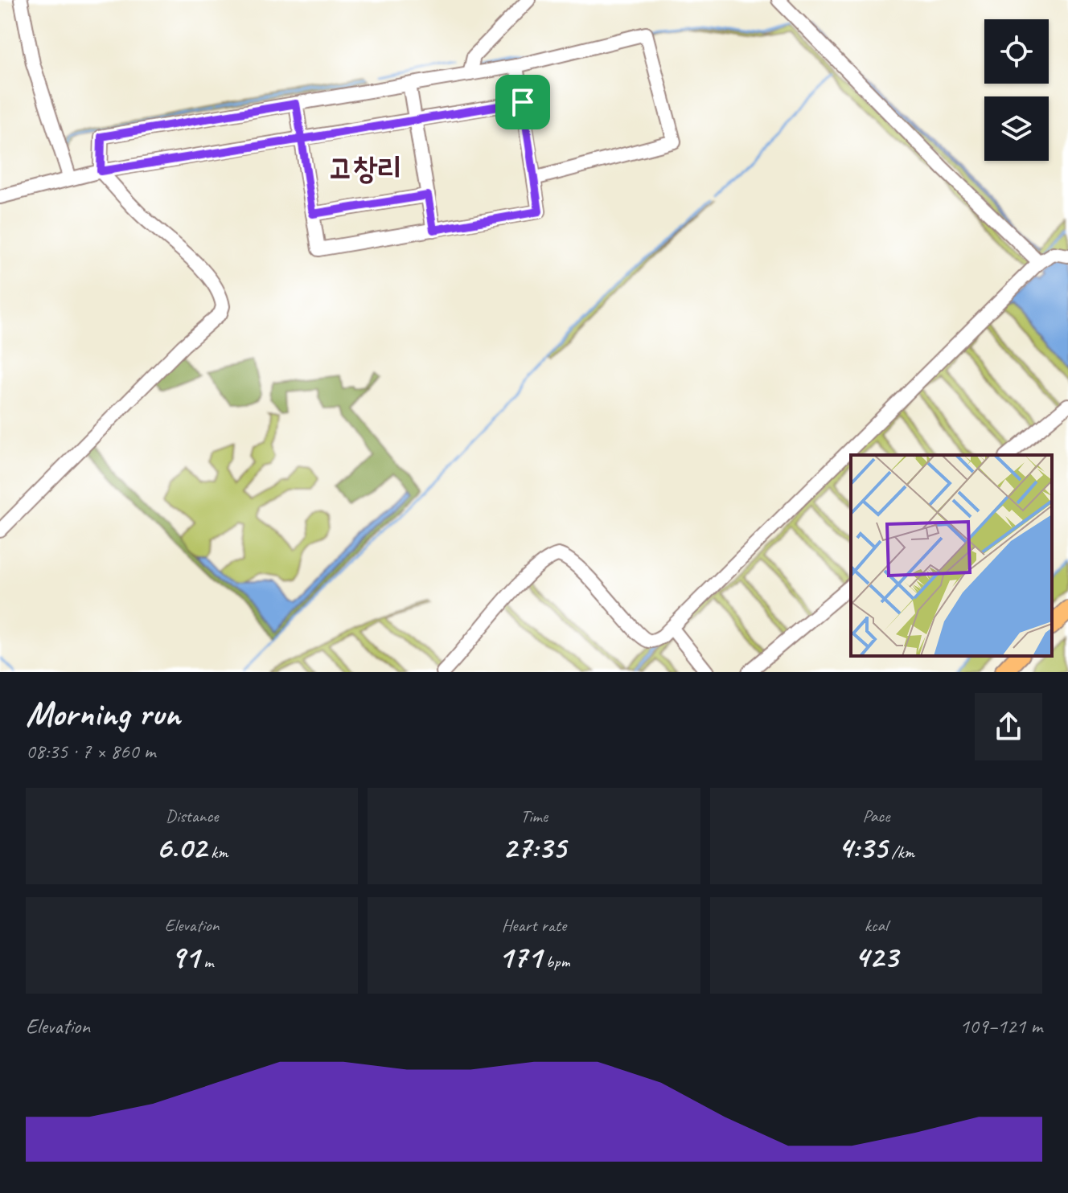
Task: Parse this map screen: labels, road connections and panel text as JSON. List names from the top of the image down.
{
  "districts": ["고창리"],
  "page": {
    "heading": ["Morning run", "08:35 · 7 × 860 m"],
    "stats": [
      ["Distance", "6.02 km"],
      ["Time", "27:35"],
      ["Pace", "4:35 /km"],
      ["Elevation", "91 m"],
      ["Heart rate", "171 bpm"],
      ["kcal", "423"]
    ],
    "chart": ["Elevation", "109–121 m"]
  }
}
